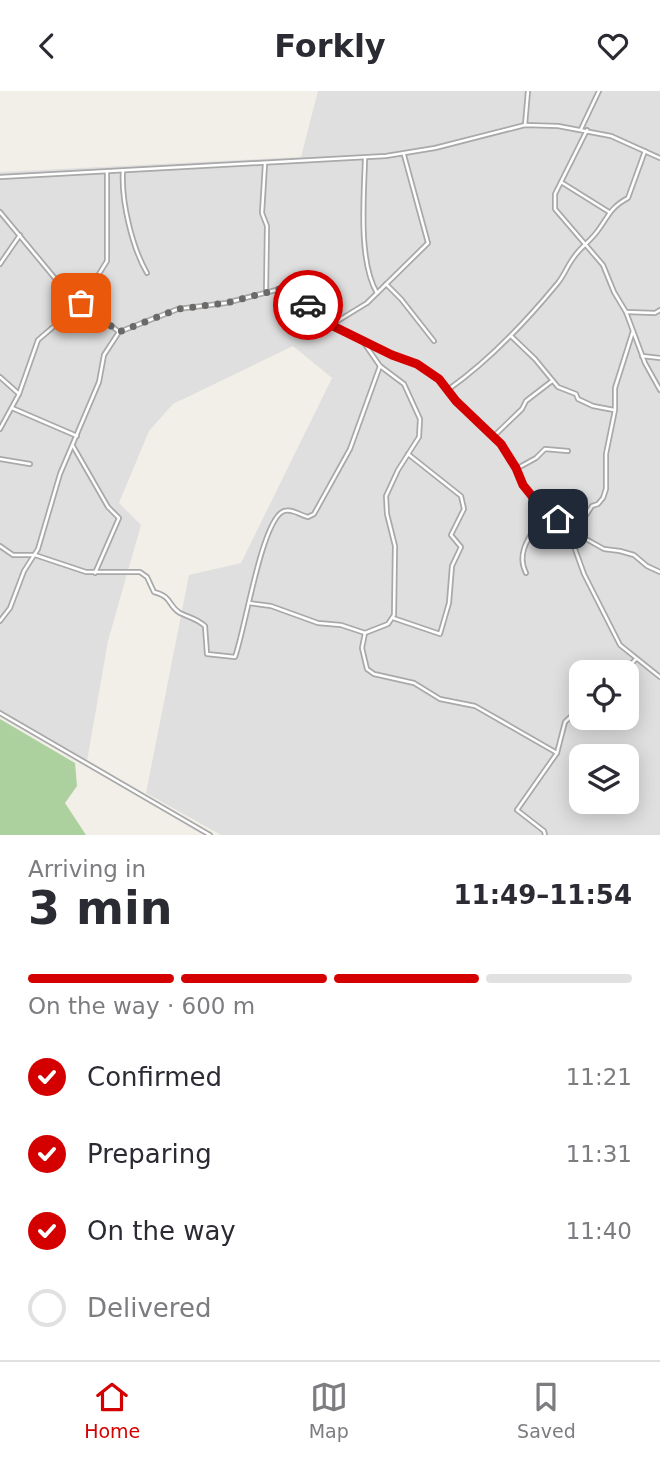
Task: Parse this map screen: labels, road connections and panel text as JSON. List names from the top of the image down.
{
  "page": {
    "header": "Forkly",
    "heading": ["3 min", "Arriving in", "11:49–11:54"],
    "bar": "On the way · 600 m",
    "list": [
      ["Confirmed", "11:21"],
      ["Preparing", "11:31"],
      ["On the way", "11:40"],
      "Delivered"
    ],
    "tabs": ["Home", "Map", "Saved"]
  }
}
